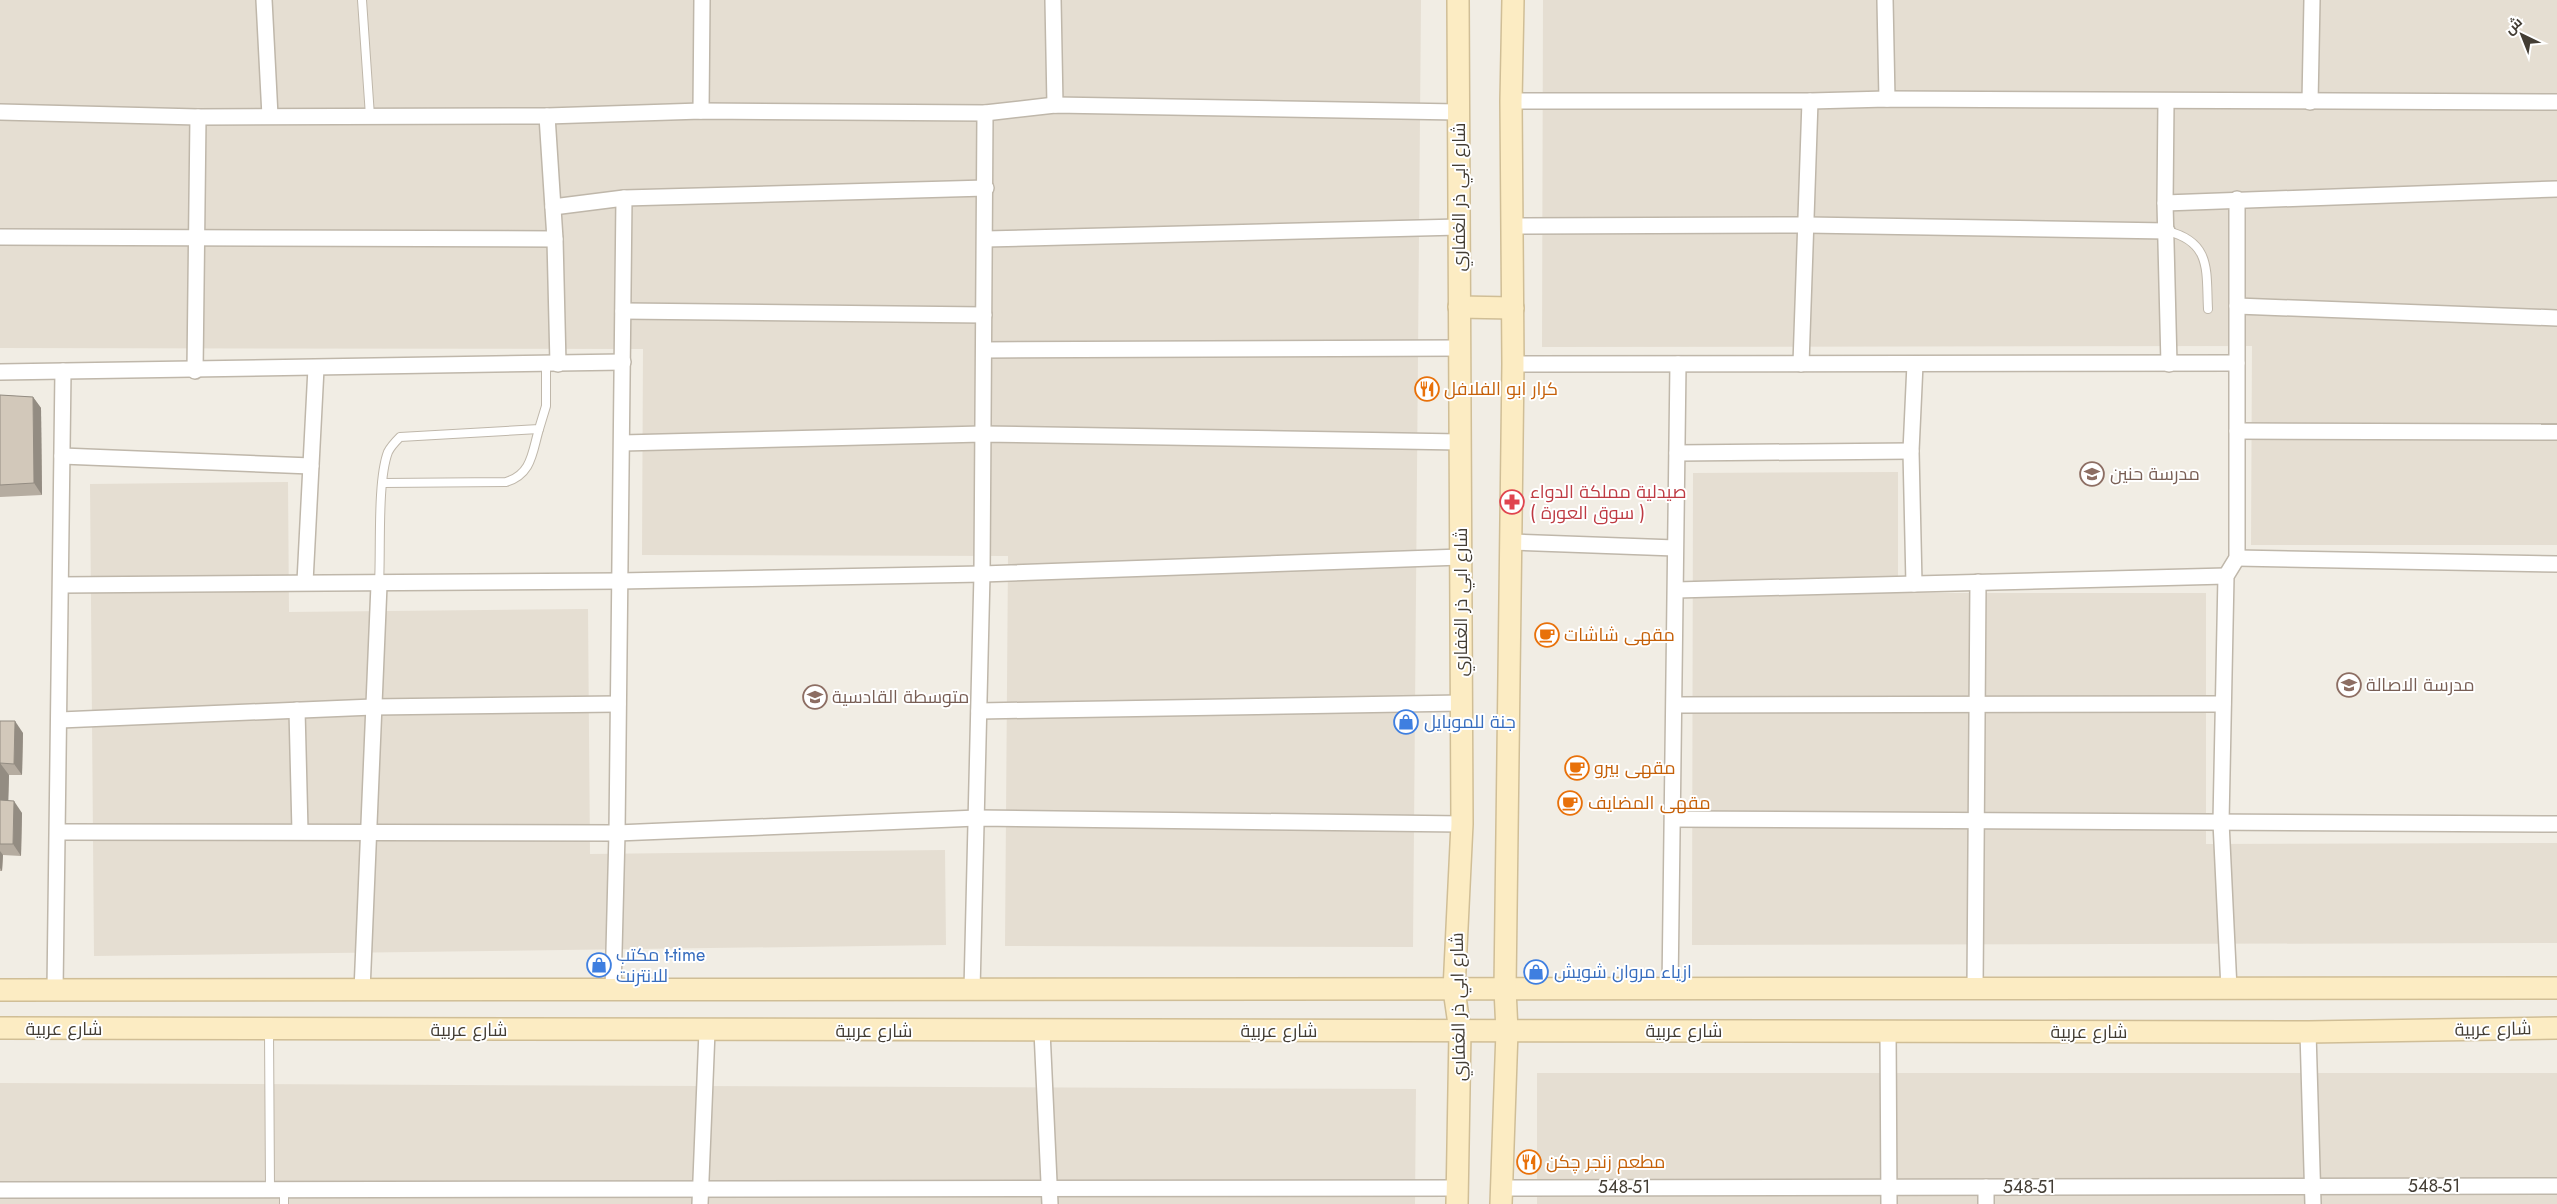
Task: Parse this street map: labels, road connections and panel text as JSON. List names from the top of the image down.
{
  "streets": {
    "main road": ["شارع ابي ذر الغفاري", "شارع عربية"],
    "street": ["548-51"]
  },
  "crossings": [
    ["شارع ابي ذر الغفاري", "شارع عربية"]
  ],
  "places": {
    "restaurant": ["كرار ابو الفلافل", "مطعم زنجر چكن"],
    "school or university": ["مدرسة حنين", "مدرسة الاصالة", "متوسطة القادسية"],
    "pharmacy": ["صيدلية مملكة الدواء ( سوق العورة )"],
    "cafe": ["مقهى شاشات", "مقهى بيرو", "مقهى المضايف"],
    "shop": ["جنة للموبايل", "مكتب t-time للانترنت", "ازياء مروان شويش"]
  },
  "north": "top left"
}
